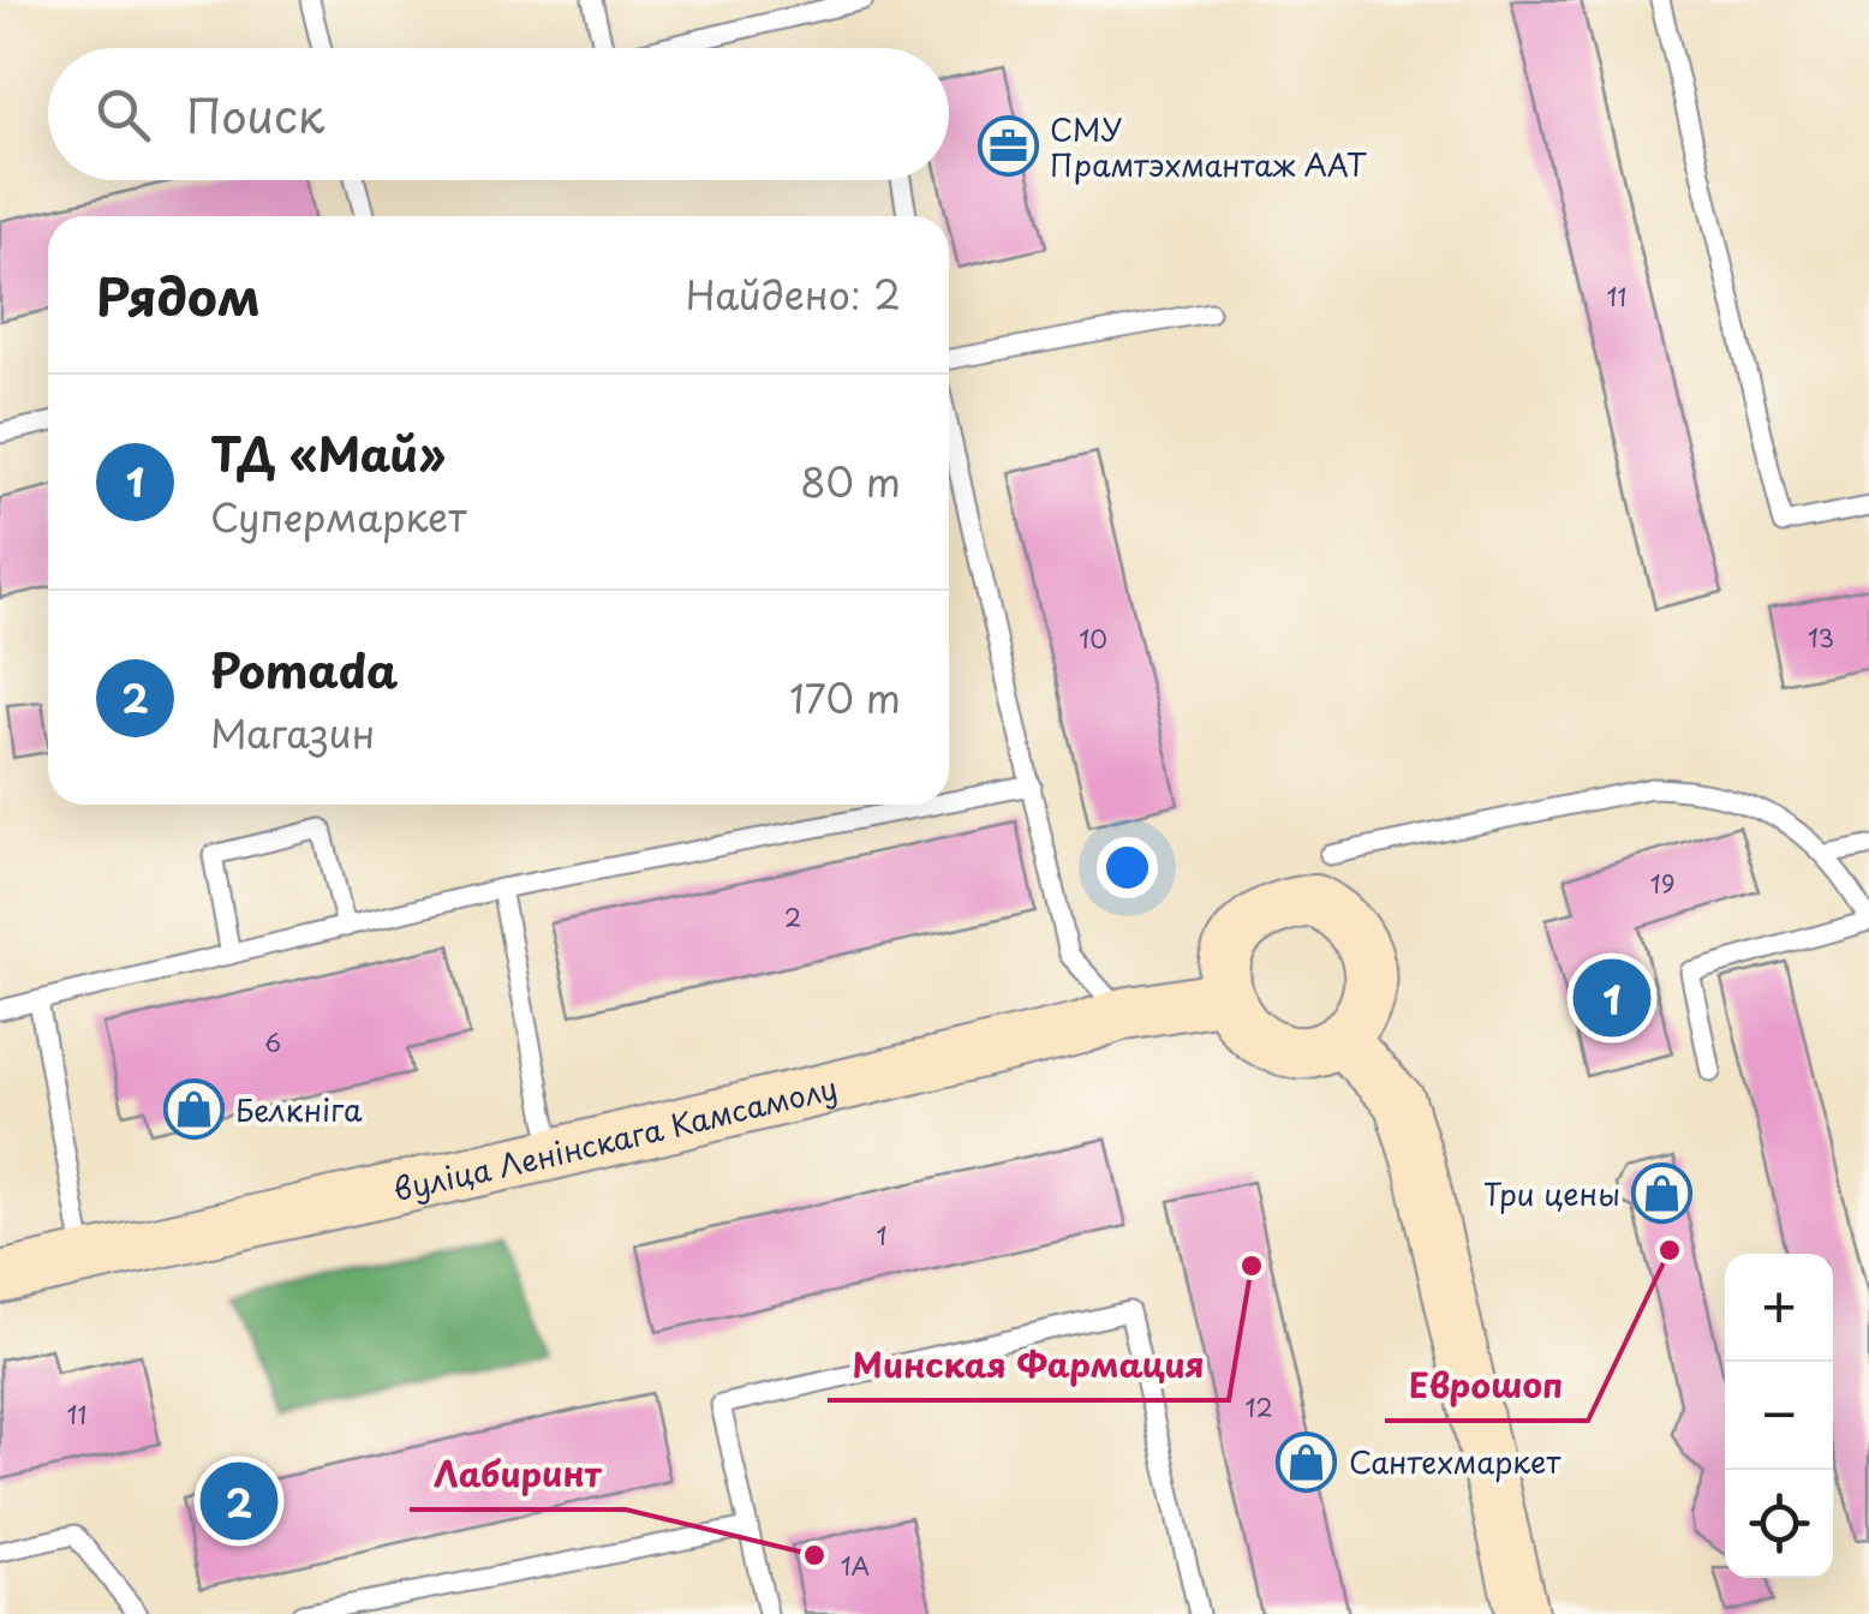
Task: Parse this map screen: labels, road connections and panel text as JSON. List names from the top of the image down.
{
  "streets": {
    "main road": ["вуліца Ленінскага Камсамолу"]
  },
  "places": {
    "office": ["СМУ Прамтэхмантаж ААТ"],
    "shop": ["Белкніга", "Три цены", "Сантехмаркет"],
    "other": ["Еврошоп", "Минская Фармация", "Лабиринт"]
  },
  "house_numbers": [
    "11",
    "13",
    "10",
    "19",
    "2",
    "6",
    "1",
    "12",
    "11",
    "1А"
  ],
  "page": {
    "search": "Поиск",
    "heading": ["Рядом", "Найдено: 2"],
    "list": [
      {
        "mark": "1",
        "name": "ТД «Май»",
        "note": "Супермаркет",
        "value": "80 m"
      },
      {
        "mark": "2",
        "name": "Pomada",
        "note": "Магазин",
        "value": "170 m"
      }
    ],
    "pins": ["1", "2"],
    "map_buttons": ["+", "−"]
  }
}
